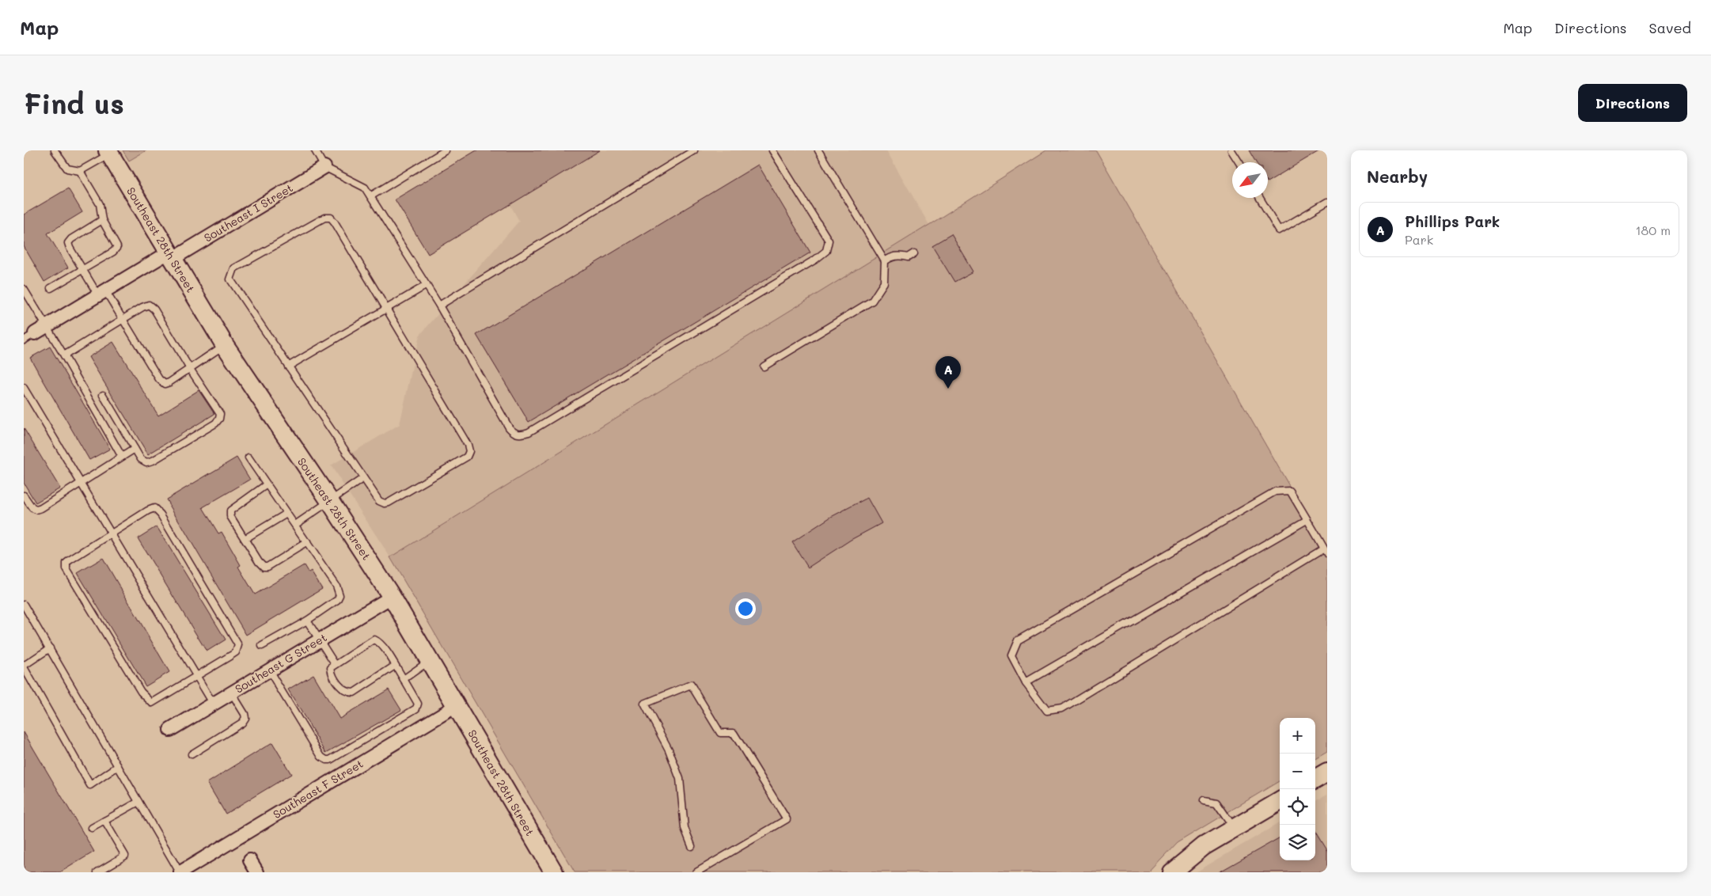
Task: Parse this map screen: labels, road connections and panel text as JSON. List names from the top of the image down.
{
  "streets": {
    "main road": ["Southeast 28th Street"],
    "street": ["Southeast I Street", "Southeast G Street", "Southeast F Street"]
  },
  "crossings": [
    ["Southeast I Street", "Southeast 28th Street"],
    ["Southeast 28th Street", "Southeast G Street"],
    ["Southeast 28th Street", "Southeast F Street"]
  ],
  "north": "bottom left",
  "page": {
    "header": "Map",
    "nav": ["Map", "Directions", "Saved"],
    "buttons": "Directions",
    "title": "Find us",
    "heading": "Nearby",
    "list": [
      {
        "mark": "A",
        "name": "Phillips Park",
        "note": "Park",
        "value": "180 m"
      }
    ],
    "pins": "A",
    "map_buttons": ["+", "−"]
  }
}
